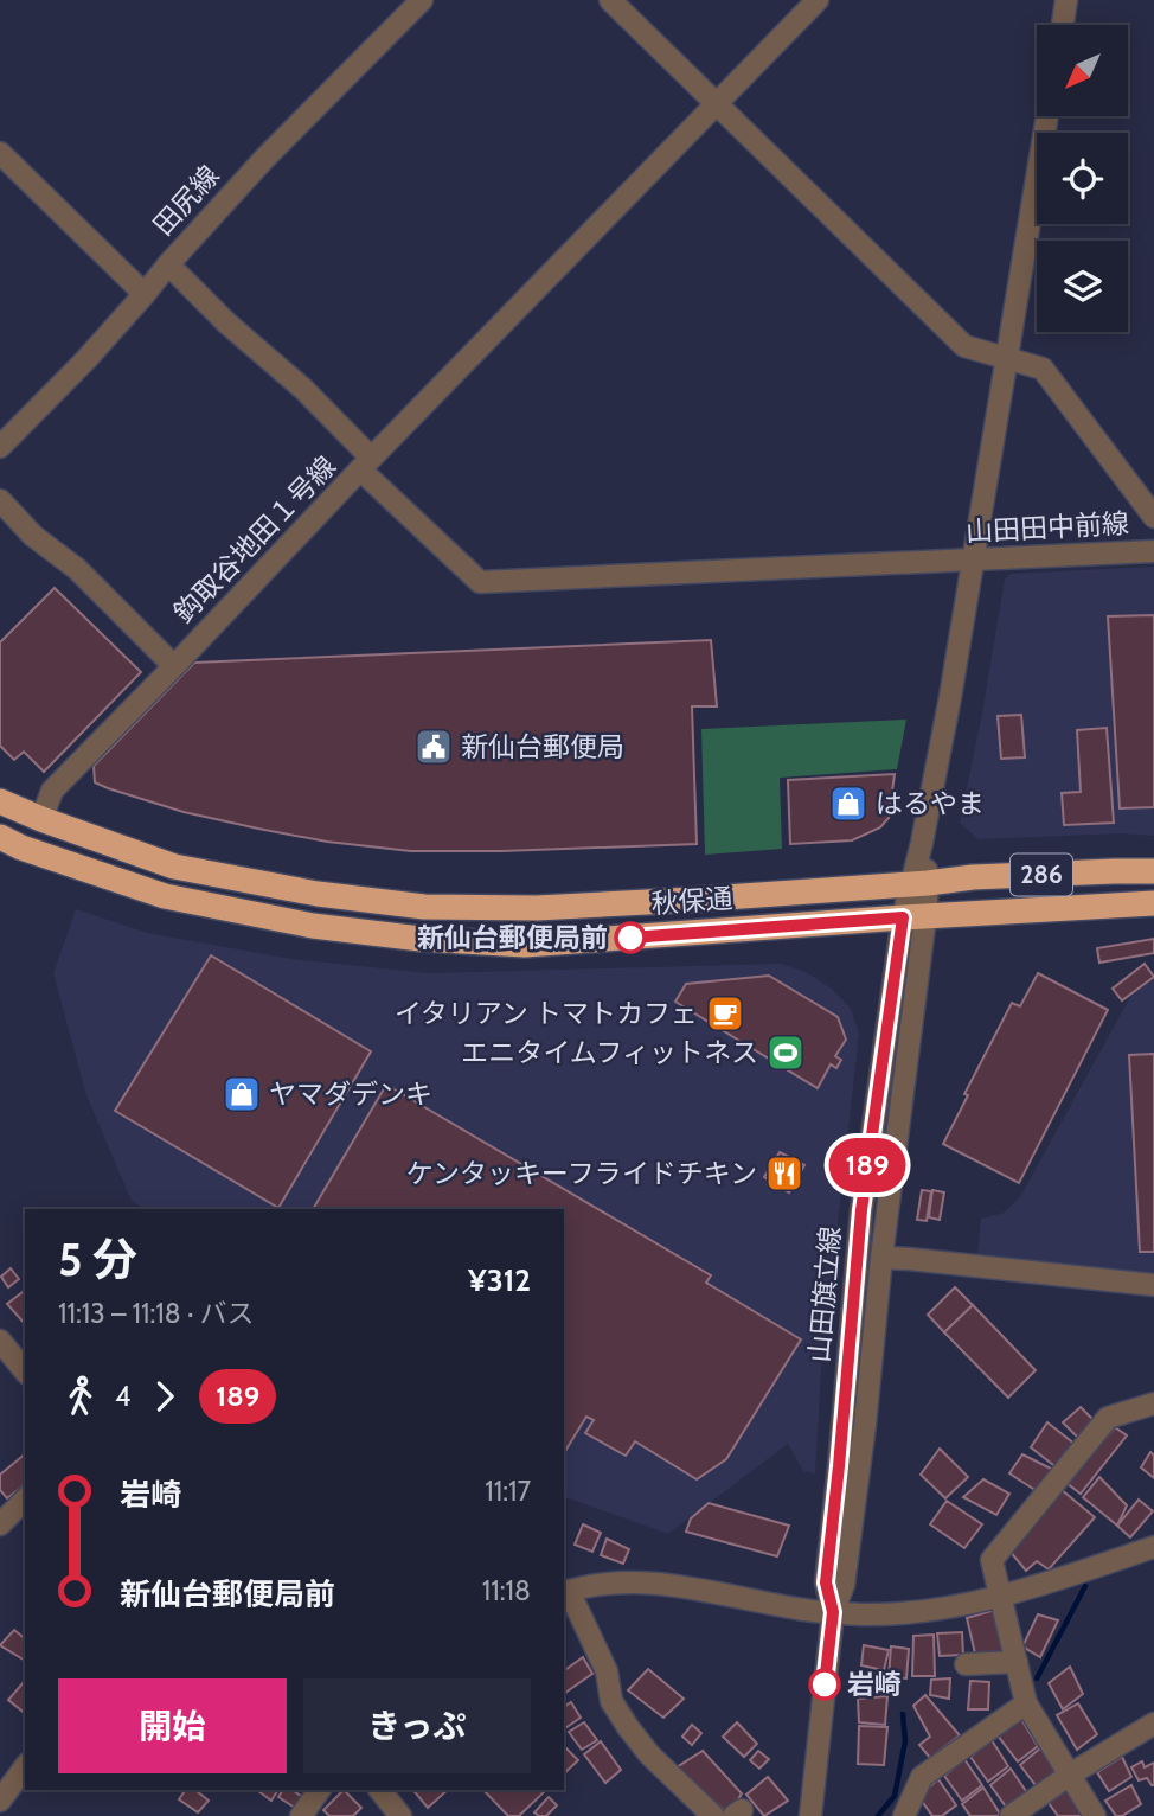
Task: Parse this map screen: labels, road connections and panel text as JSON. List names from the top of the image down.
{
  "streets": {
    "highway": ["286", "秋保通"],
    "street": [
      "田尻線",
      "山田田中前線",
      "鈎取谷地田１号線",
      "山田旗立線"
    ]
  },
  "crossings": [
    ["山田田中前線", "鈎取谷地田１号線"],
    ["山田田中前線", "山田旗立線"],
    ["鈎取谷地田１号線", "秋保通"],
    ["秋保通", "山田旗立線"]
  ],
  "places": {
    "public building": ["新仙台郵便局"],
    "shop": ["はるやま", "ヤマダデンキ"],
    "other": ["新仙台郵便局前", "岩崎"],
    "cafe": ["イタリアン トマトカフェ"],
    "sports": ["エニタイムフィットネス"],
    "restaurant": ["ケンタッキーフライドチキン"]
  },
  "lines": ["bus line 189"],
  "north": "bottom left",
  "page": {
    "on_map": "189",
    "heading": ["5 分", "11:13 – 11:18 · バス", "¥312"],
    "legs": ["4", "189"],
    "list": [
      {
        "name": "岩崎",
        "value": "11:17"
      },
      {
        "name": "新仙台郵便局前",
        "value": "11:18"
      }
    ],
    "buttons": ["開始", "きっぷ"]
  }
}
